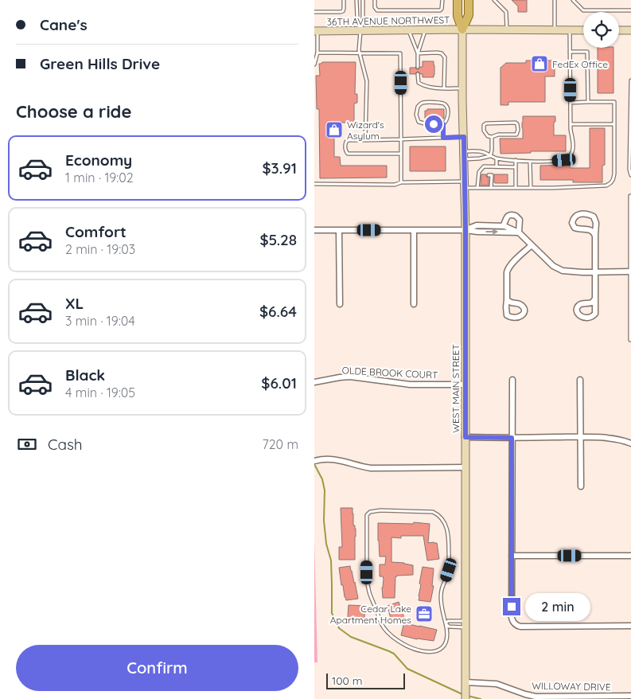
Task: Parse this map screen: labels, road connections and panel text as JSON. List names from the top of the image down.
{
  "streets": {
    "main road": ["36TH AVENUE NORTHWEST", "WEST MAIN STREET"],
    "street": ["OLDE BROOK COURT", "WILLOWAY DRIVE"]
  },
  "crossings": [
    ["36TH AVENUE NORTHWEST", "WEST MAIN STREET"],
    ["OLDE BROOK COURT", "WEST MAIN STREET"],
    ["WEST MAIN STREET", "WILLOWAY DRIVE"]
  ],
  "places": {
    "shop": ["FedEx Office", "Wizard's Asylum"],
    "office": ["Cedar Lake Apartment Homes"]
  },
  "scale_bar": "100 m",
  "page": {
    "banner": ["Cane's", "Green Hills Drive"],
    "heading": "Choose a ride",
    "list": [
      {
        "name": "Economy",
        "note": "1 min · 19:02",
        "value": "$3.91"
      },
      {
        "name": "Comfort",
        "note": "2 min · 19:03",
        "value": "$5.28"
      },
      {
        "name": "XL",
        "note": "3 min · 19:04",
        "value": "$6.64"
      },
      {
        "name": "Black",
        "note": "4 min · 19:05",
        "value": "$6.01"
      }
    ],
    "pay": ["Cash", "720 m"],
    "bubble": "2 min",
    "buttons": "Confirm",
    "scale": "100 m"
  }
}
